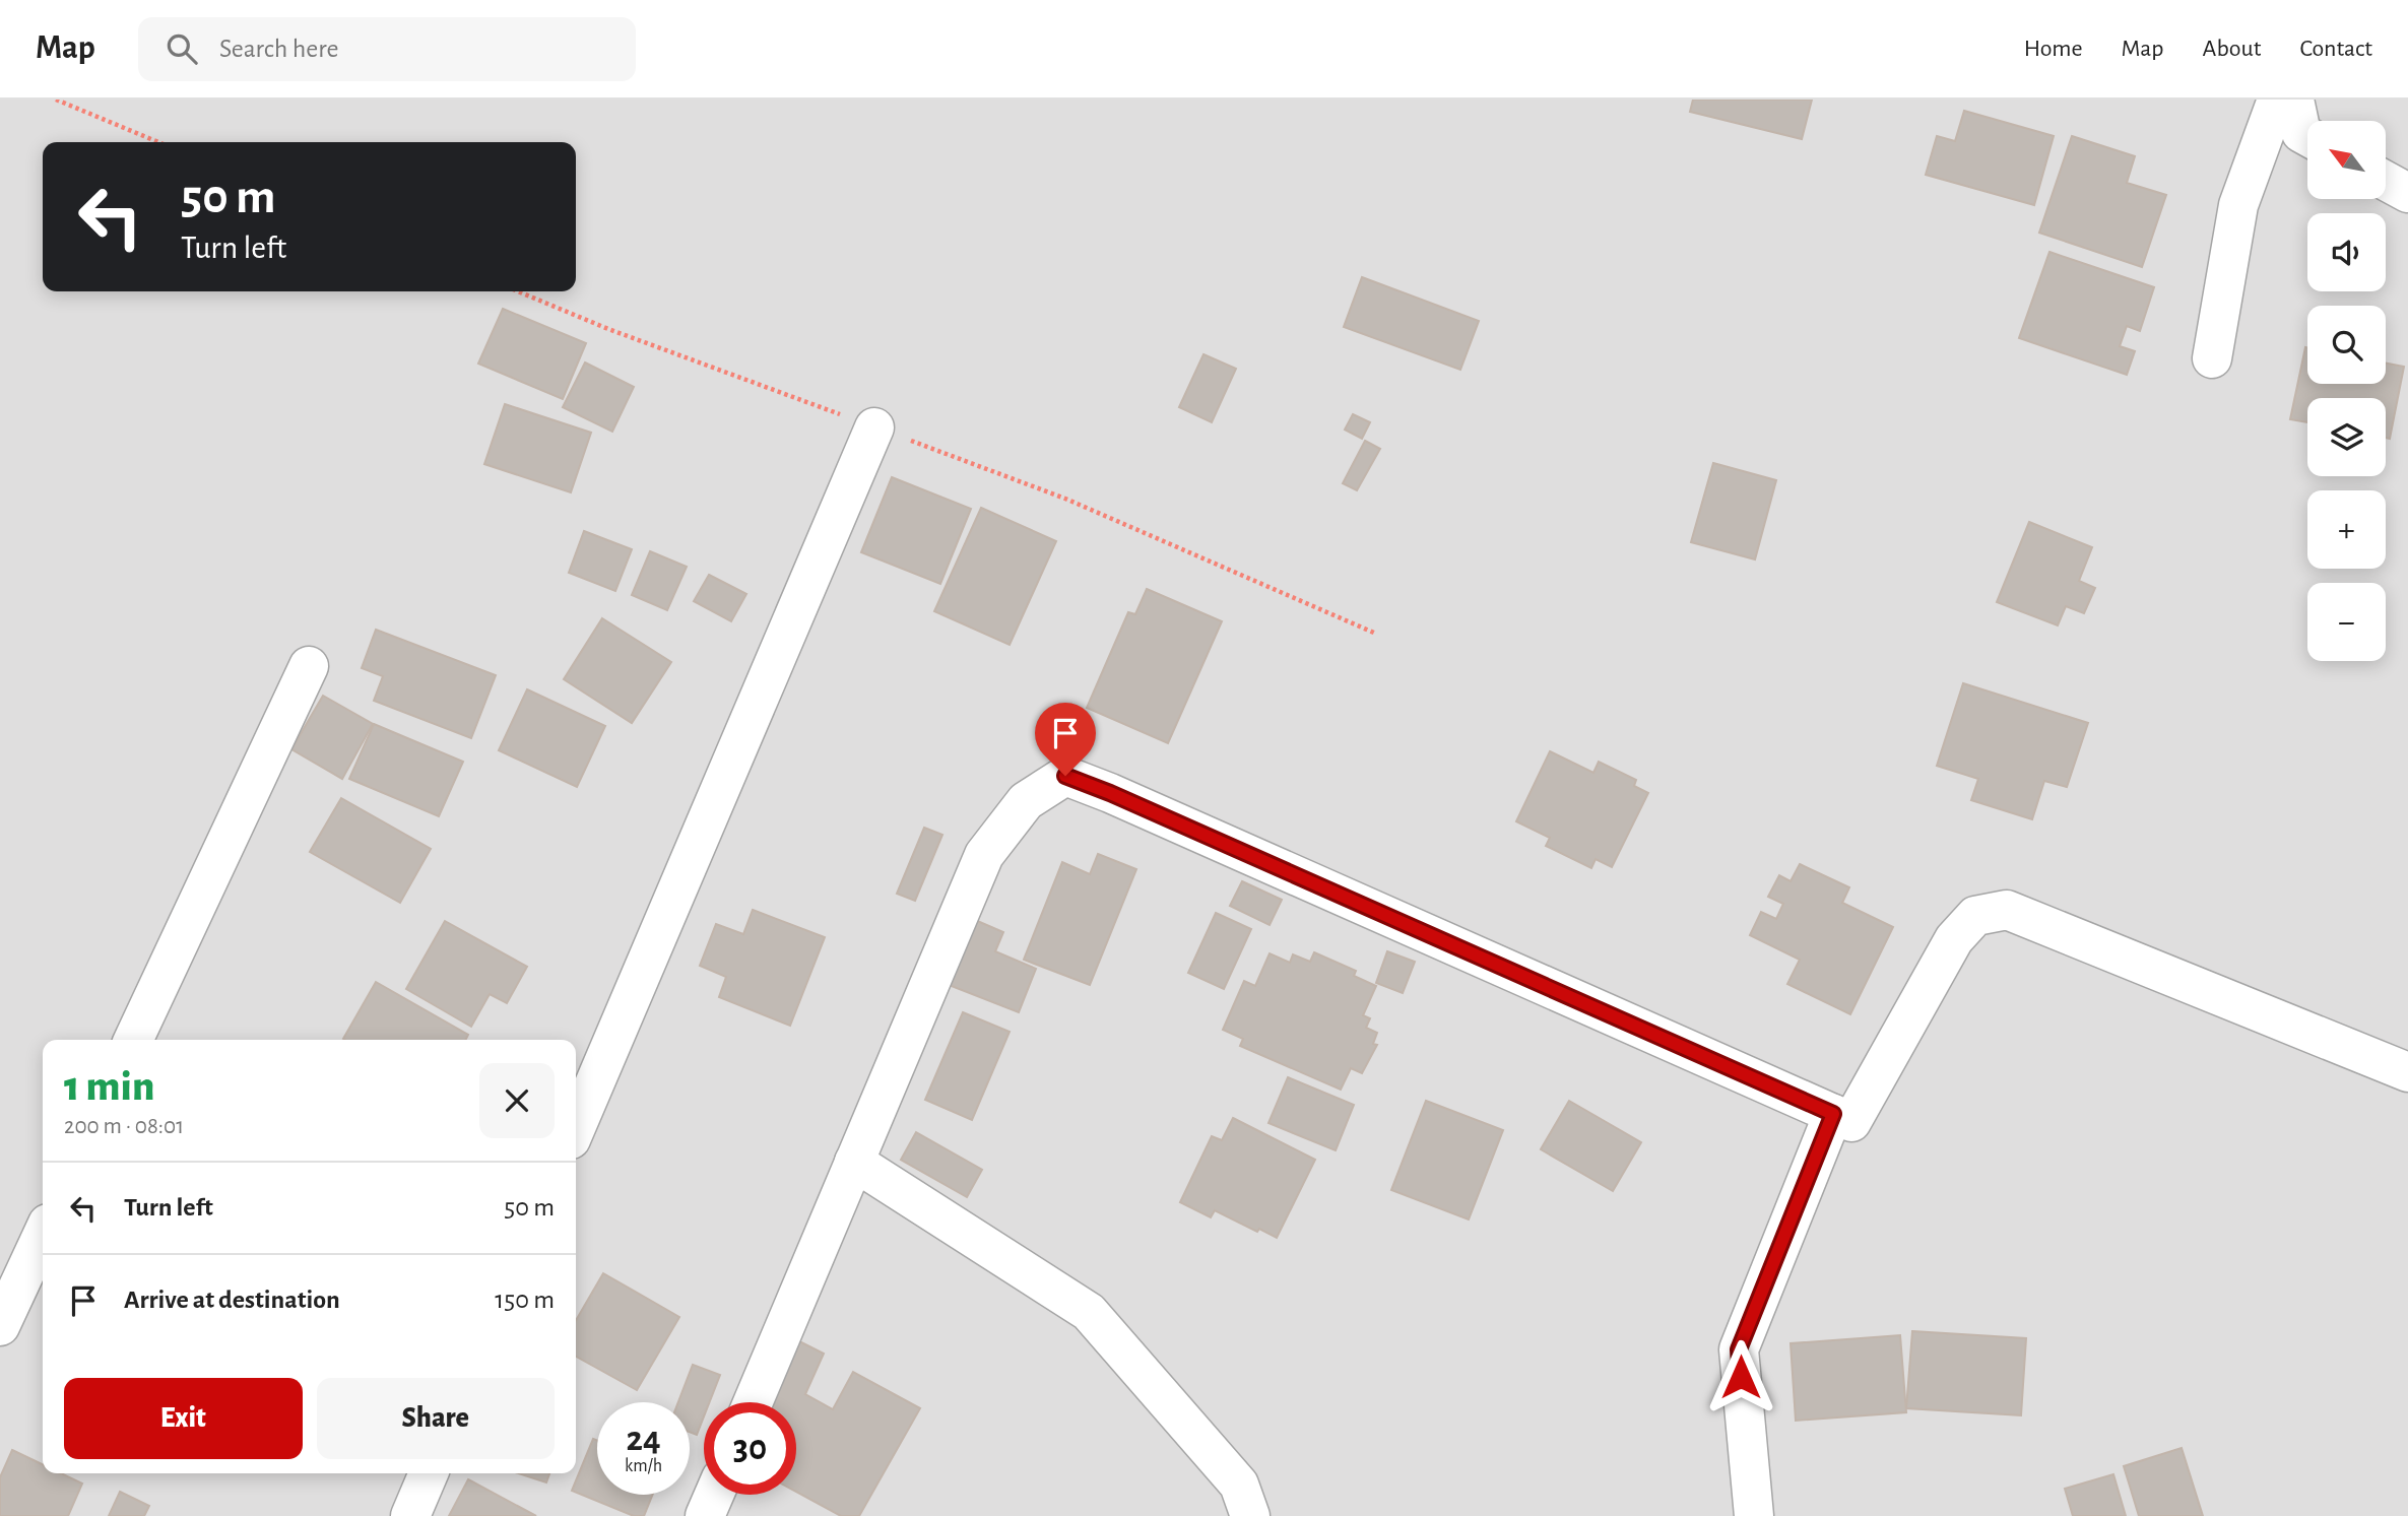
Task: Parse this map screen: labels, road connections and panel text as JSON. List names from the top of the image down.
{
  "north": "top left",
  "page": {
    "header": "Map",
    "search": "Search here",
    "nav": [
      "Home",
      "Map",
      "About",
      "Contact"
    ],
    "map_buttons": ["+", "−"],
    "turn": ["50 m", "Turn left"],
    "heading": ["1 min", "200 m · 08:01"],
    "list": [
      {
        "name": "Turn left",
        "value": "50 m"
      },
      {
        "name": "Arrive at destination",
        "value": "150 m"
      }
    ],
    "buttons": ["Exit", "Share"],
    "speed": "24 km/h",
    "limit": "30"
  }
}
